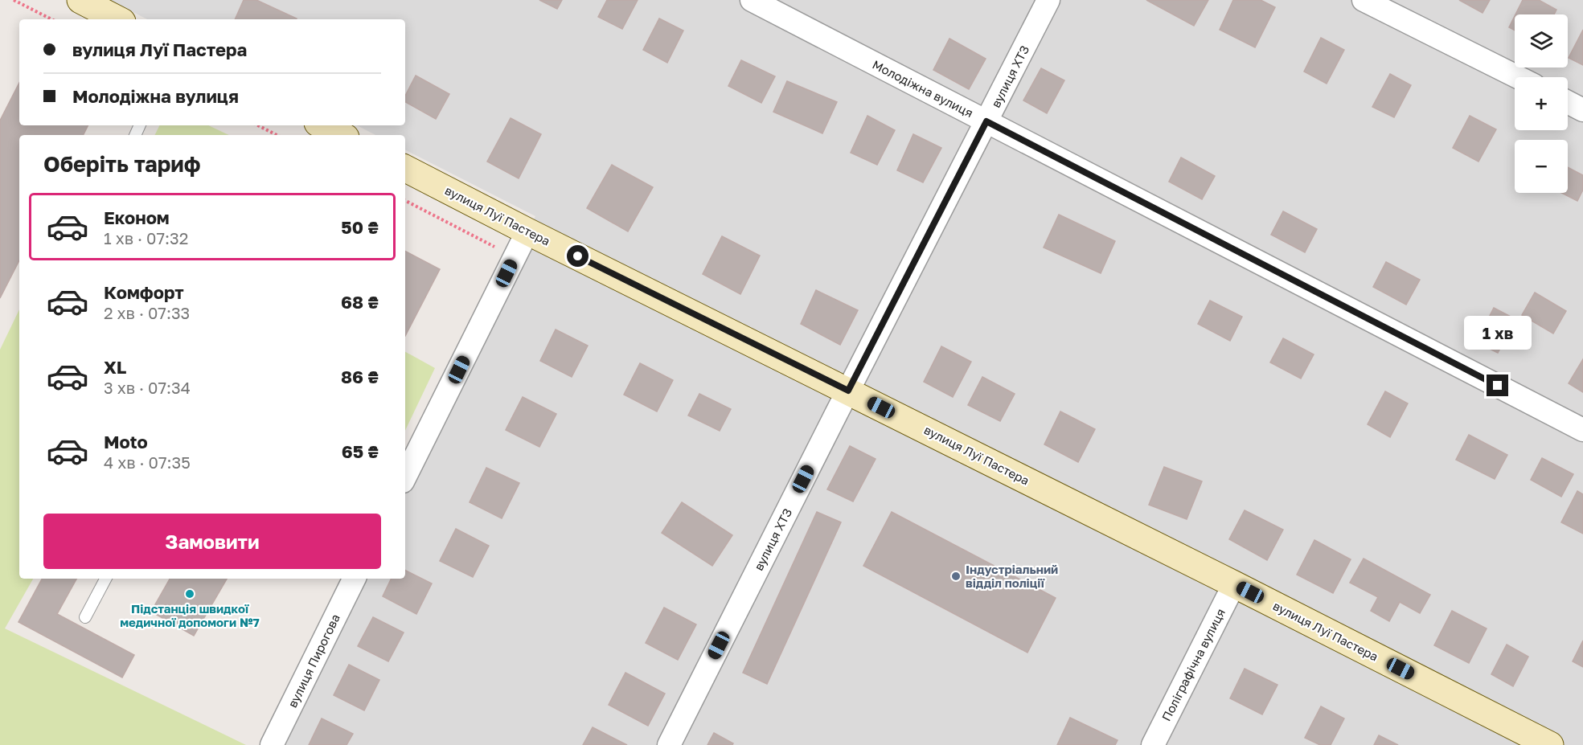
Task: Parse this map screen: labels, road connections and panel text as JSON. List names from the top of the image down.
{
  "streets": {
    "street": [
      "вулиця ХТЗ",
      "Молодіжна вулиця",
      "вулиця Луї Пастера",
      "вулиця Пирогова",
      "Поліграфічна вулиця"
    ]
  },
  "crossings": [
    ["вулиця ХТЗ", "Молодіжна вулиця"],
    ["вулиця ХТЗ", "вулиця Луї Пастера"],
    ["вулиця Луї Пастера", "Поліграфічна вулиця"]
  ],
  "places": ["Індустріальний відділ поліції", "Підстанція швидкої медичної допомоги №7"],
  "page": {
    "map_buttons": ["+", "−"],
    "banner": ["вулиця Луї Пастера", "Молодіжна вулиця"],
    "heading": "Оберіть тариф",
    "list": [
      {
        "name": "Економ",
        "note": "1 хв · 07:32",
        "value": "50 ₴"
      },
      {
        "name": "Комфорт",
        "note": "2 хв · 07:33",
        "value": "68 ₴"
      },
      {
        "name": "XL",
        "note": "3 хв · 07:34",
        "value": "86 ₴"
      },
      {
        "name": "Moto",
        "note": "4 хв · 07:35",
        "value": "65 ₴"
      }
    ],
    "bubble": "1 хв",
    "buttons": "Замовити"
  }
}
